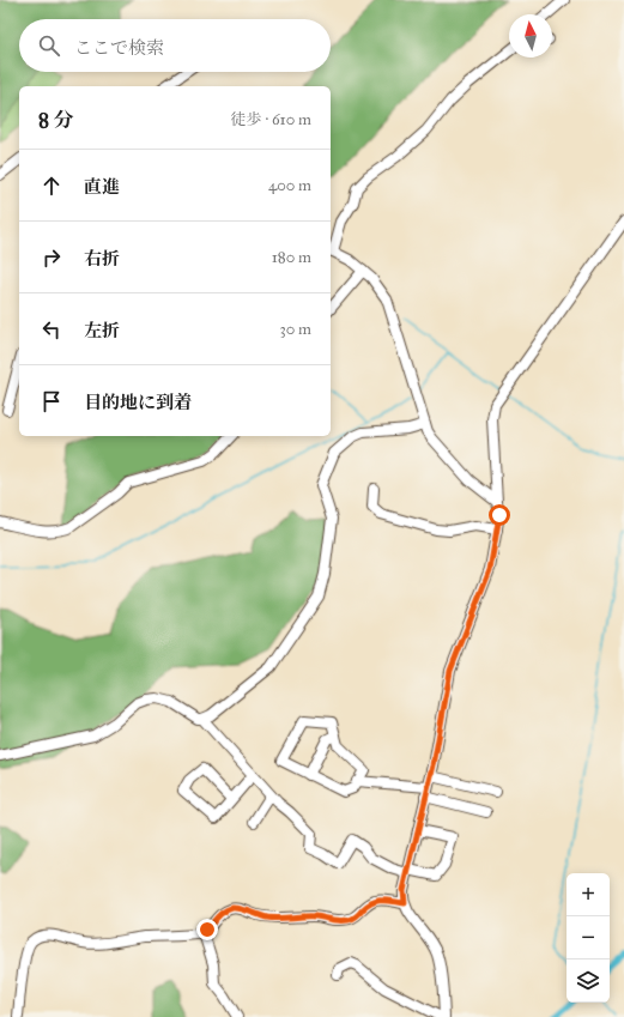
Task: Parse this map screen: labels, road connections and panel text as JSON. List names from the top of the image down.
{
  "north": "top",
  "page": {
    "search": "ここで検索",
    "heading": ["8 分", "徒歩 · 610 m"],
    "list": [
      ["直進", "400 m"],
      ["右折", "180 m"],
      ["左折", "30 m"],
      "目的地に到着"
    ],
    "map_buttons": ["+", "−"]
  }
}
